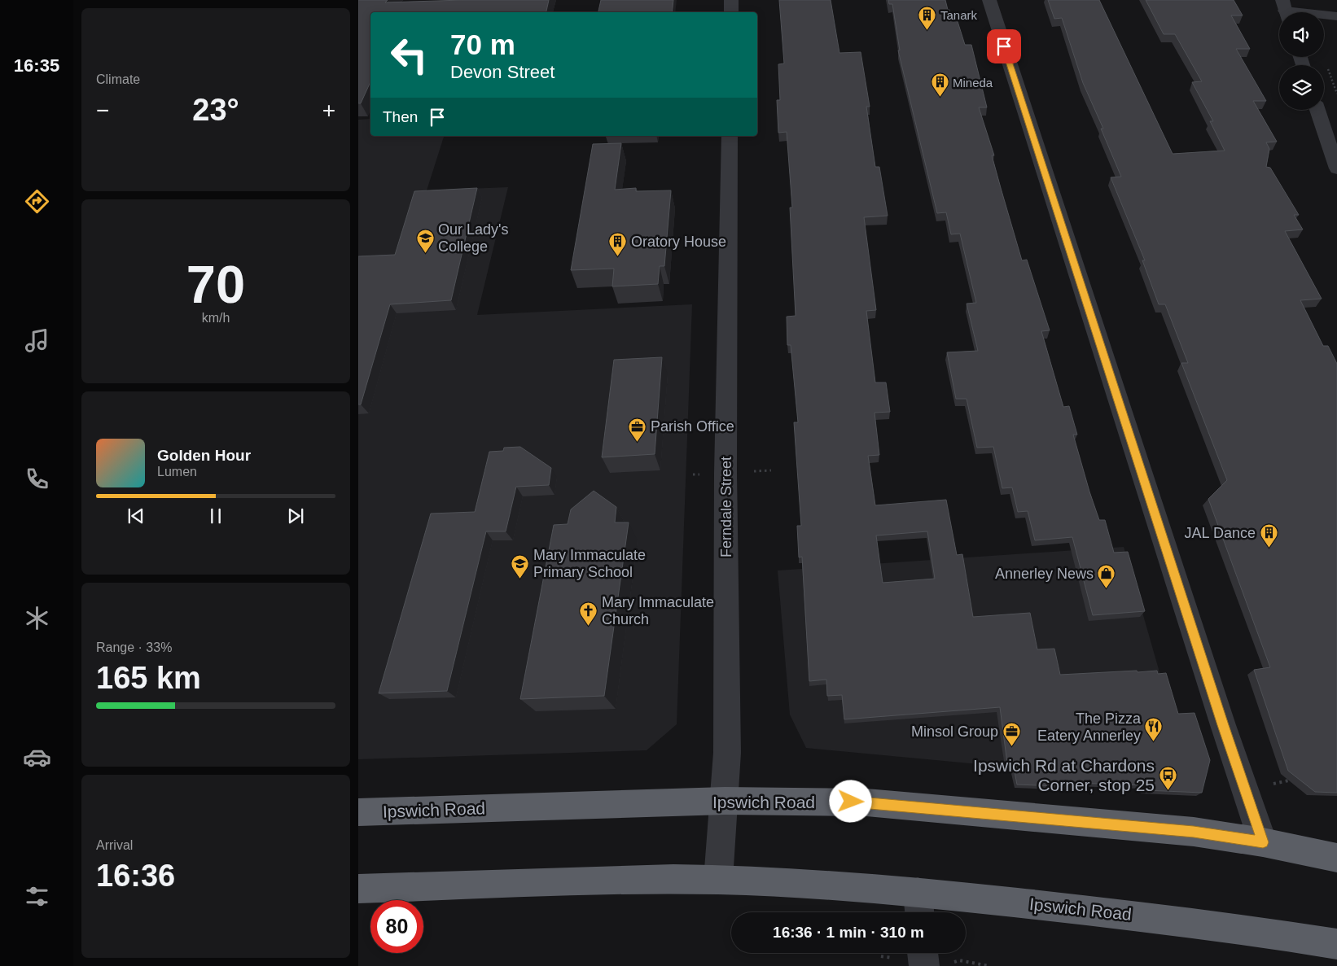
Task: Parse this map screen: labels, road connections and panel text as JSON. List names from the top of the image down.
{
  "streets": {
    "highway": ["Ipswich Road"],
    "street": ["Ferndale Street"]
  },
  "crossings": [
    ["Ferndale Street", "Ipswich Road"]
  ],
  "places": {
    "building": [
      "Tanark",
      "Mineda",
      "Oratory House",
      "JAL Dance"
    ],
    "school or university": ["Our Lady's College", "Mary Immaculate Primary School"],
    "office": ["Parish Office", "Minsol Group"],
    "shop": ["Annerley News"],
    "church": ["Mary Immaculate Church"],
    "restaurant": ["The Pizza Eatery Annerley"],
    "bus stop": ["Ipswich Rd at Chardons Corner, stop 25"]
  },
  "page": {
    "tabs": "16:35",
    "tile": [
      "Climate",
      ["70", "km/h"],
      ["Range · 33%", "165 km"],
      ["Arrival", "16:36"]
    ],
    "turn": ["70 m", "Devon Street"],
    "heat": ["−", "23°", "+"],
    "then": "Then",
    "song": ["Golden Hour", "Lumen"],
    "limit": "80",
    "trip": "16:36 · 1 min · 310 m"
  }
}
